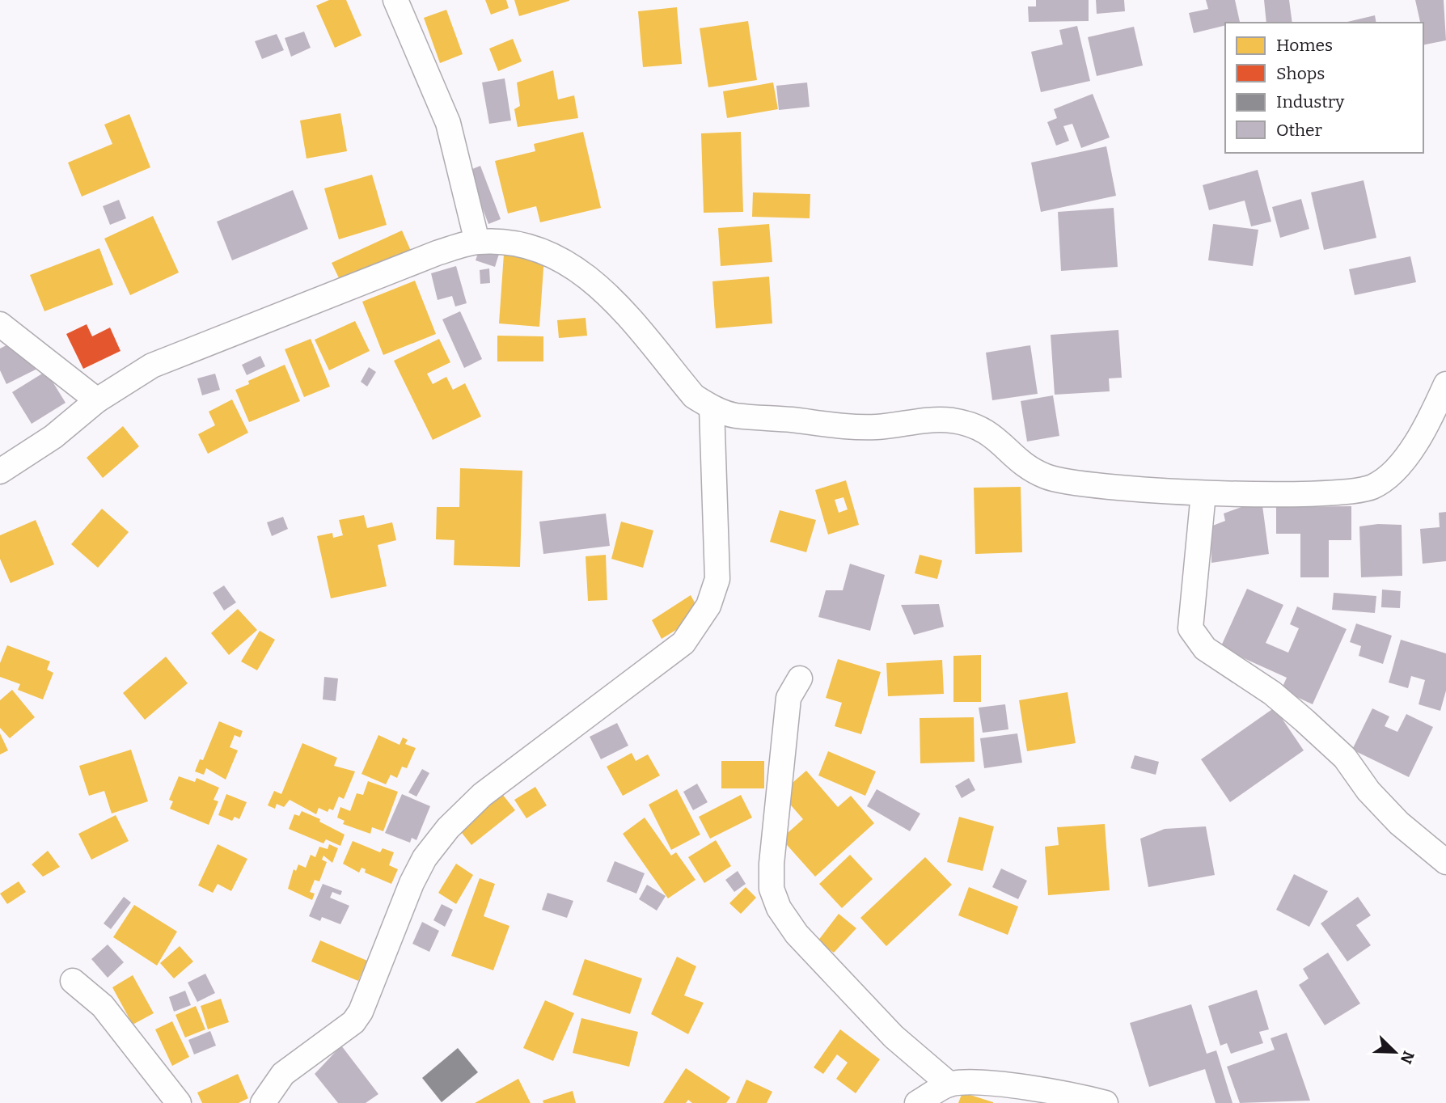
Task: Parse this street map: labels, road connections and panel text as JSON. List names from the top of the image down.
{
  "legend": [
    "Homes",
    "Shops",
    "Industry",
    "Other"
  ],
  "north": "bottom right"
}
